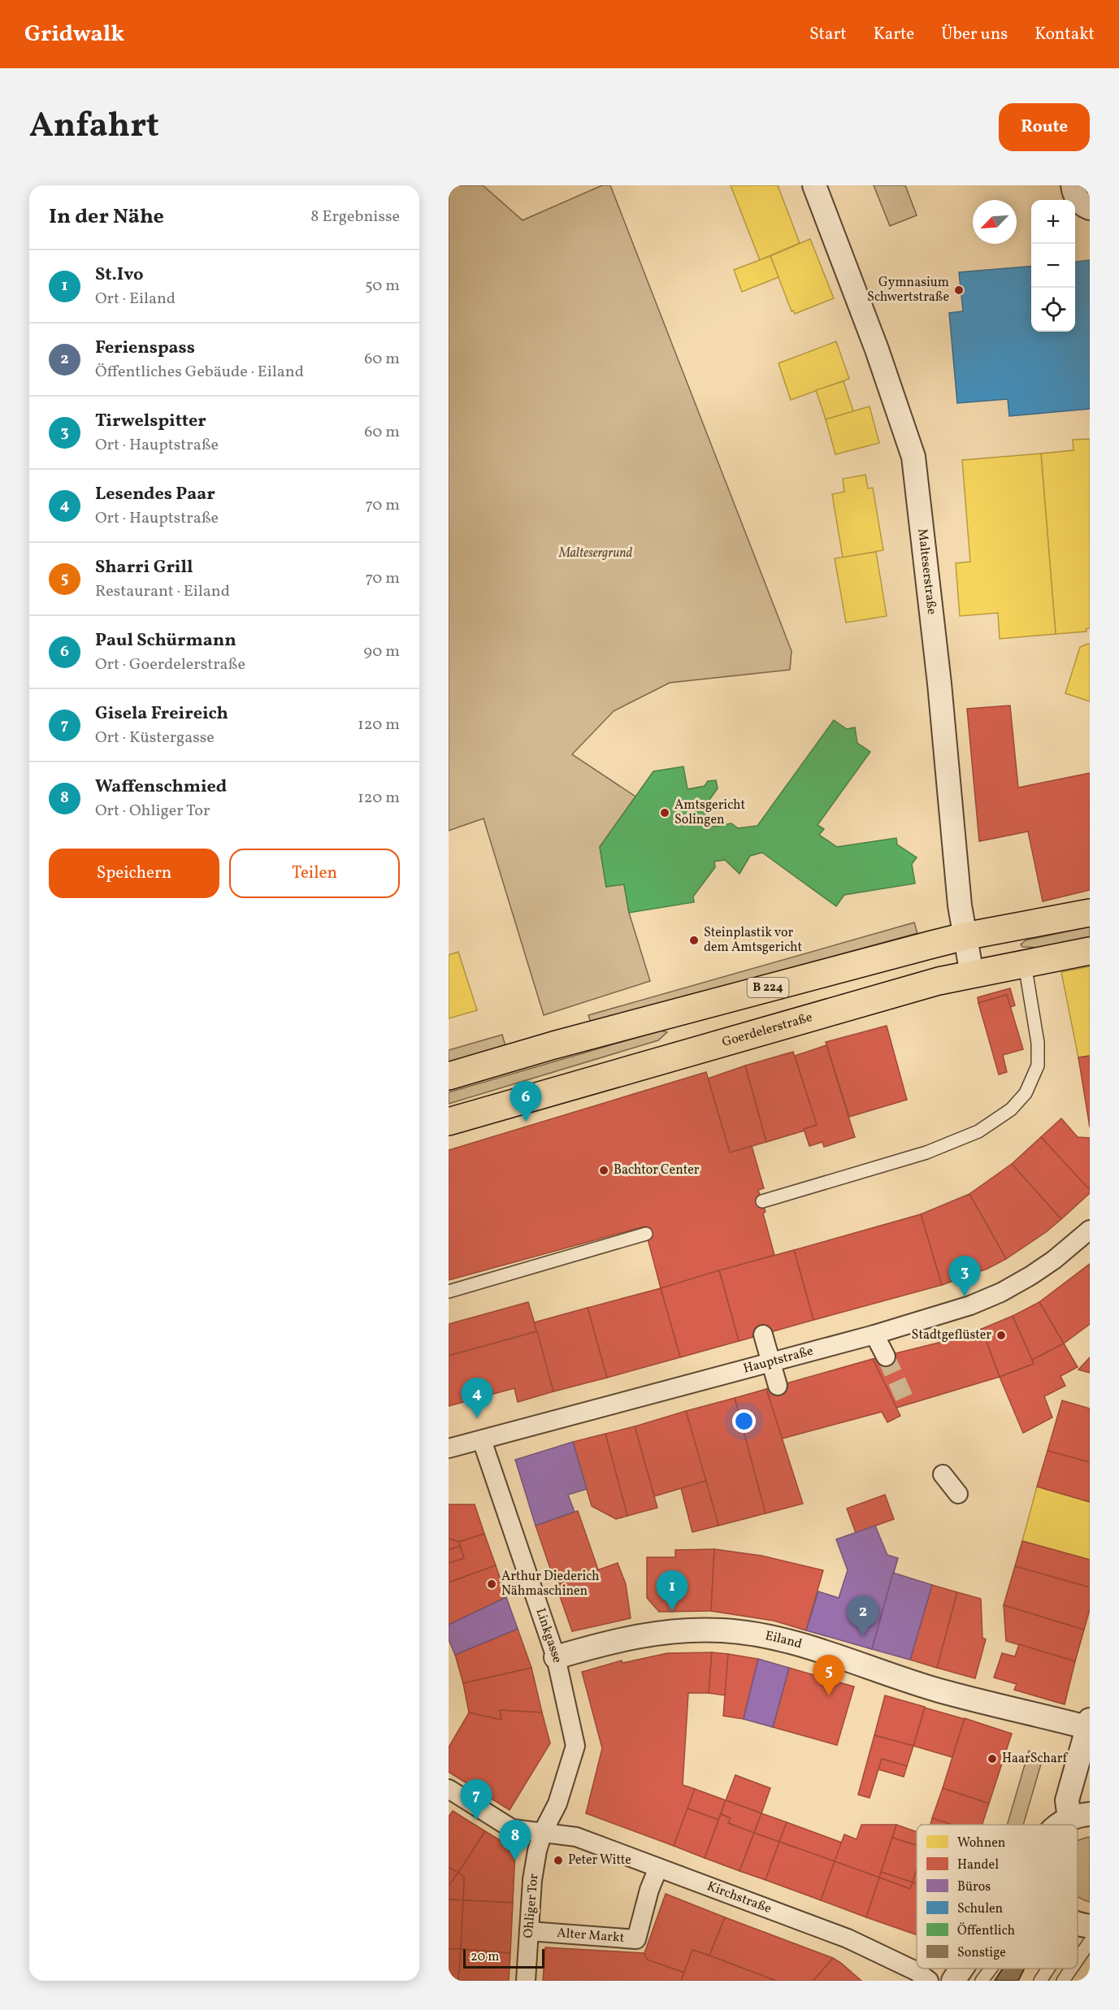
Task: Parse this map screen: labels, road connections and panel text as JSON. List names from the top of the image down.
{
  "streets": {
    "main road": ["B 224", "Goerdelerstraße"],
    "street": [
      "Malteserstraße",
      "Hauptstraße",
      "Linkgasse",
      "Eiland",
      "Kirchstraße",
      "Ohliger Tor",
      "Alter Markt"
    ]
  },
  "crossings": [
    ["Malteserstraße", "B 224"],
    ["Malteserstraße", "Goerdelerstraße"],
    ["Hauptstraße", "Linkgasse"],
    ["Linkgasse", "Eiland"],
    ["Linkgasse", "Kirchstraße"],
    ["Linkgasse", "Ohliger Tor"],
    ["Kirchstraße", "Ohliger Tor"],
    ["Kirchstraße", "Alter Markt"],
    ["Ohliger Tor", "Alter Markt"]
  ],
  "parks": ["Maltesergrund"],
  "places": [
    "Gymnasium Schwertstraße",
    "Amtsgericht Solingen",
    "Steinplastik vor dem Amtsgericht",
    "Bachtor Center",
    "Stadtgeflüster",
    "Arthur Diederich Nähmaschinen",
    "HaarScharf",
    "Peter Witte"
  ],
  "legend": [
    "Wohnen",
    "Handel",
    "Büros",
    "Schulen",
    "Öffentlich",
    "Sonstige"
  ],
  "scale_bar": "20 m",
  "north": "bottom left",
  "page": {
    "header": "Gridwalk",
    "nav": [
      "Start",
      "Karte",
      "Über uns",
      "Kontakt"
    ],
    "title": "Anfahrt",
    "buttons": [
      "Route",
      ["Speichern", "Teilen"]
    ],
    "heading": ["In der Nähe", "8 Ergebnisse"],
    "map_buttons": ["+", "−"],
    "list": [
      {
        "mark": "1",
        "name": "St.Ivo",
        "note": "Ort · Eiland",
        "value": "50 m"
      },
      {
        "mark": "2",
        "name": "Ferienspass",
        "note": "Öffentliches Gebäude · Eiland",
        "value": "60 m"
      },
      {
        "mark": "3",
        "name": "Tirwelspitter",
        "note": "Ort · Hauptstraße",
        "value": "60 m"
      },
      {
        "mark": "4",
        "name": "Lesendes Paar",
        "note": "Ort · Hauptstraße",
        "value": "70 m"
      },
      {
        "mark": "5",
        "name": "Sharri Grill",
        "note": "Restaurant · Eiland",
        "value": "70 m"
      },
      {
        "mark": "6",
        "name": "Paul Schürmann",
        "note": "Ort · Goerdelerstraße",
        "value": "90 m"
      },
      {
        "mark": "7",
        "name": "Gisela Freireich",
        "note": "Ort · Küstergasse",
        "value": "120 m"
      },
      {
        "mark": "8",
        "name": "Waffenschmied",
        "note": "Ort · Ohliger Tor",
        "value": "120 m"
      }
    ],
    "pins": [
      "6",
      "3",
      "4",
      "1",
      "2",
      "5",
      "7",
      "8"
    ],
    "scale": "20 m"
  }
}
